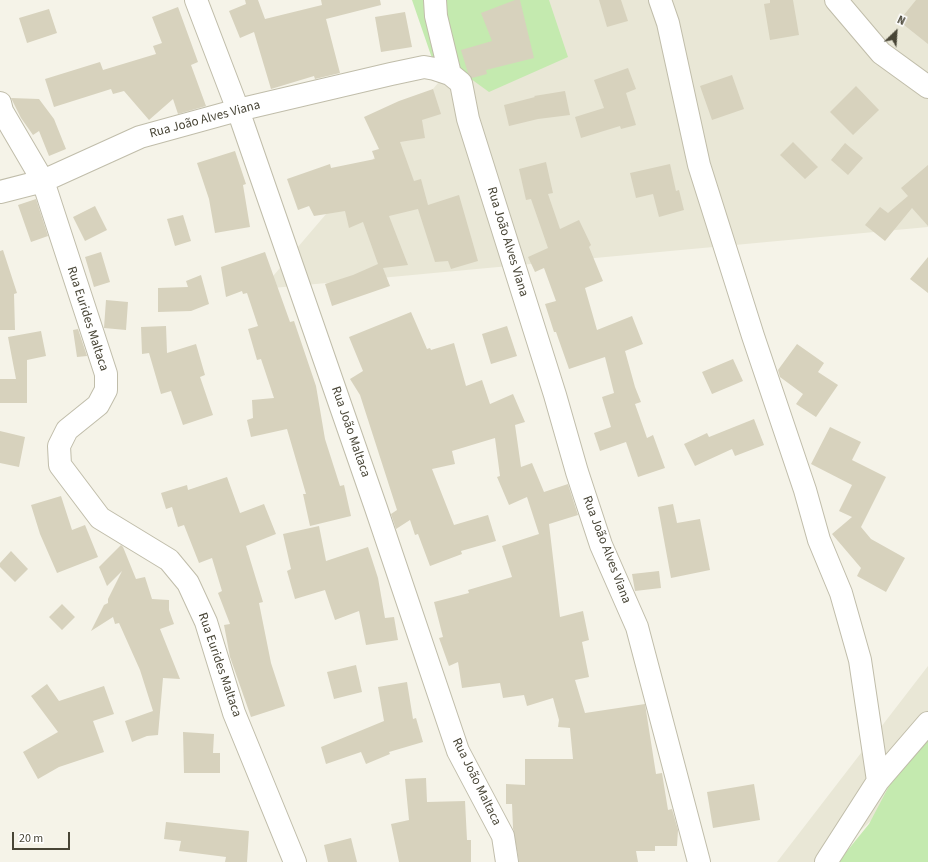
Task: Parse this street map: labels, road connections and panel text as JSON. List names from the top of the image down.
{
  "streets": {
    "street": ["Rua João Alves Viana", "Rua Eurides Maltaca", "Rua João Maltaca"]
  },
  "crossings": [
    ["Rua João Alves Viana", "Rua Eurides Maltaca"],
    ["Rua João Alves Viana", "Rua João Maltaca"]
  ],
  "scale_bar": "20 m",
  "north": "top right"
}
